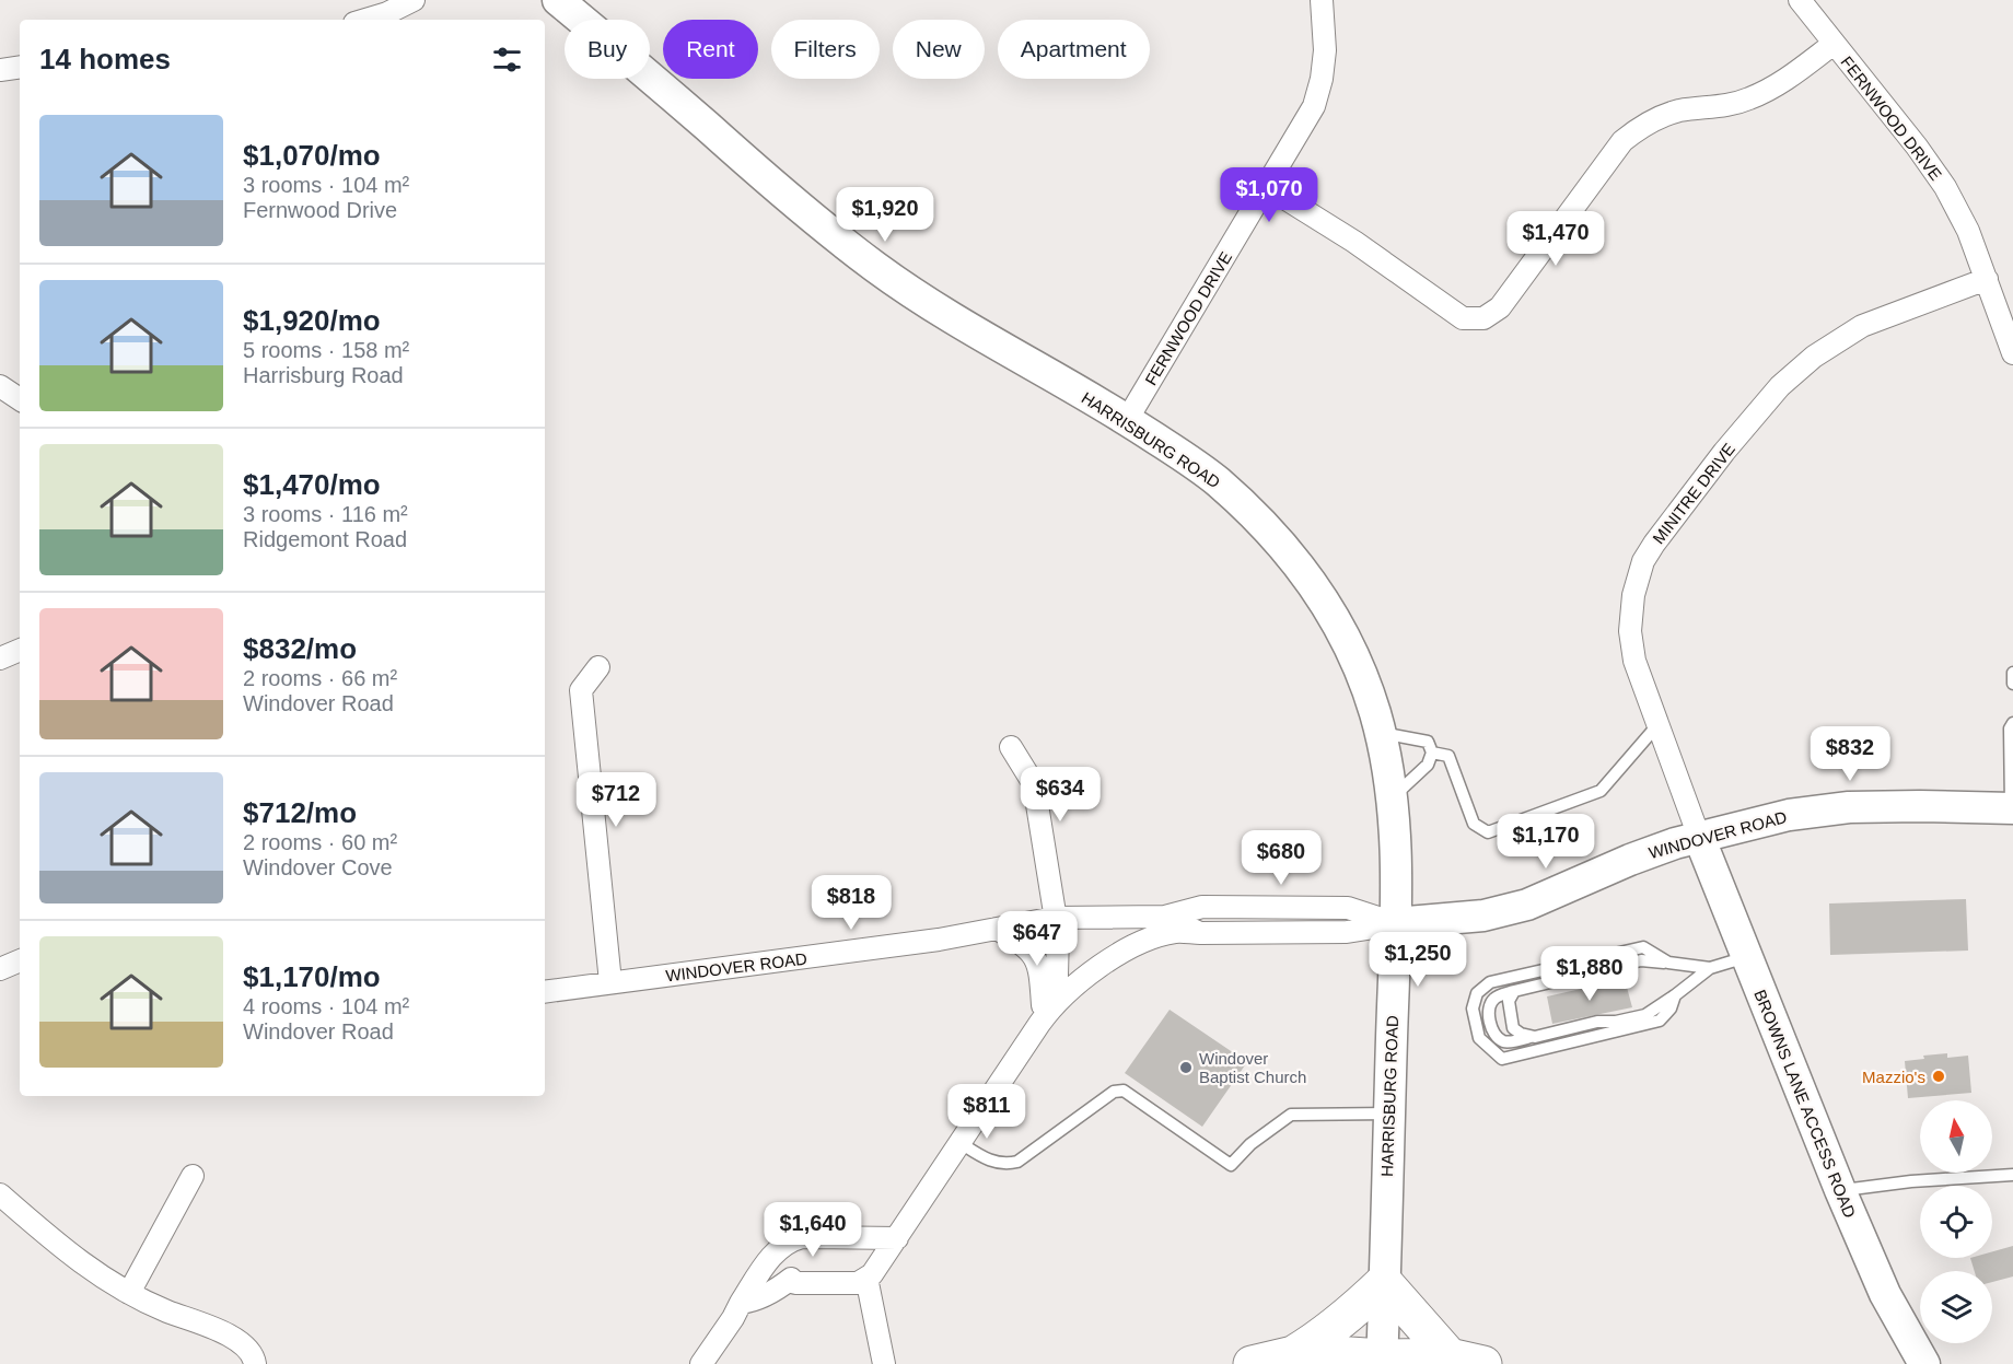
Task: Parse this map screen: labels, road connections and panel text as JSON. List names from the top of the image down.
{
  "streets": {
    "main road": ["HARRISBURG ROAD", "WINDOVER ROAD", "BROWNS LANE ACCESS ROAD"],
    "street": ["FERNWOOD DRIVE", "MINITRE DRIVE"]
  },
  "crossings": [
    ["FERNWOOD DRIVE", "HARRISBURG ROAD"],
    ["FERNWOOD DRIVE", "MINITRE DRIVE"],
    ["HARRISBURG ROAD", "WINDOVER ROAD"],
    ["MINITRE DRIVE", "WINDOVER ROAD"],
    ["MINITRE DRIVE", "BROWNS LANE ACCESS ROAD"],
    ["WINDOVER ROAD", "BROWNS LANE ACCESS ROAD"]
  ],
  "places": ["Windover Baptist Church", "Mazzio's"],
  "north": "top",
  "page": {
    "chip": [
      "Buy",
      "Rent",
      "Filters",
      "New",
      "Apartment"
    ],
    "heading": "14 homes",
    "list": [
      {
        "name": "$1,070/mo",
        "note": "3 rooms · 104 m² · Fernwood Drive"
      },
      {
        "name": "$1,920/mo",
        "note": "5 rooms · 158 m² · Harrisburg Road"
      },
      {
        "name": "$1,470/mo",
        "note": "3 rooms · 116 m² · Ridgemont Road"
      },
      {
        "name": "$832/mo",
        "note": "2 rooms · 66 m² · Windover Road"
      },
      {
        "name": "$712/mo",
        "note": "2 rooms · 60 m² · Windover Cove"
      },
      {
        "name": "$1,170/mo",
        "note": "4 rooms · 104 m² · Windover Road"
      }
    ],
    "price": [
      "$1,070",
      "$1,920",
      "$1,470",
      "$832",
      "$634",
      "$712",
      "$1,170",
      "$680",
      "$818",
      "$647",
      "$1,250",
      "$1,880",
      "$811",
      "$1,640"
    ]
  }
}
